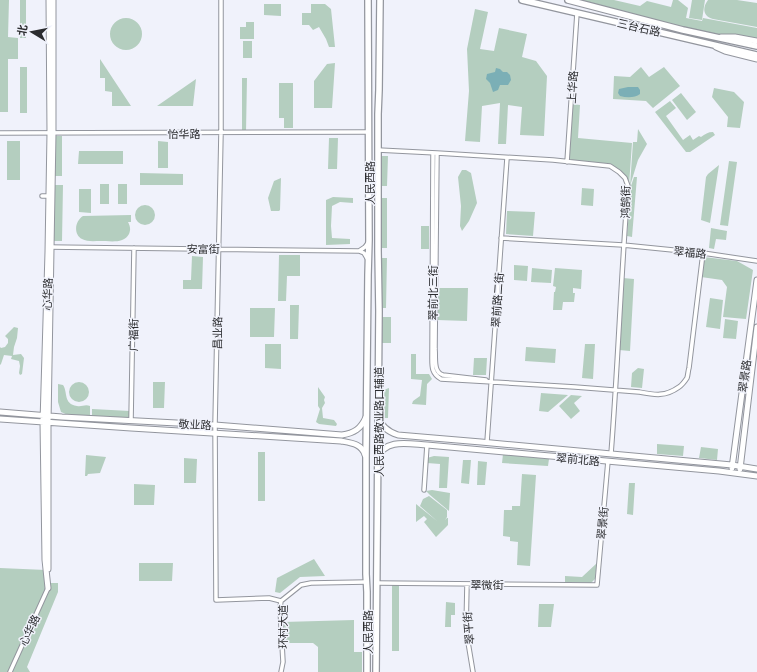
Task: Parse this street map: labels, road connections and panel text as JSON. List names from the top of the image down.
{
  "streets": {
    "main road": [
      "三台石路",
      "人民西路",
      "心华路",
      "翠景路",
      "人民西路敬业路口辅道",
      "敬业路",
      "翠前北路"
    ],
    "street": [
      "上华路",
      "怡华路",
      "鸿鹄街",
      "安富街",
      "翠福路",
      "翠前北三街",
      "翠前路二街",
      "昌业路",
      "广福街",
      "翠景街",
      "翠微街",
      "环村大道",
      "翠平街"
    ]
  },
  "crossings": [
    ["三台石路", "上华路"],
    ["上华路", "鸿鹄街"],
    ["怡华路", "人民西路"],
    ["怡华路", "心华路"],
    ["怡华路", "昌业路"],
    ["人民西路", "鸿鹄街"],
    ["人民西路", "人民西路敬业路口辅道"],
    ["鸿鹄街", "翠福路"],
    ["鸿鹄街", "翠前北三街"],
    ["鸿鹄街", "翠前路二街"],
    ["鸿鹄街", "翠前北路"],
    ["安富街", "心华路"],
    ["安富街", "昌业路"],
    ["安富街", "广福街"],
    ["翠福路", "翠前北三街"],
    ["翠福路", "翠前路二街"],
    ["翠前北三街", "翠前路二街"],
    ["心华路", "敬业路"],
    ["翠前路二街", "翠前北路"],
    ["昌业路", "敬业路"],
    ["昌业路", "环村大道"],
    ["广福街", "敬业路"],
    ["翠景路", "翠前北路"],
    ["人民西路敬业路口辅道", "敬业路"],
    ["人民西路敬业路口辅道", "翠前北路"],
    ["人民西路敬业路口辅道", "翠微街"],
    ["人民西路敬业路口辅道", "环村大道"],
    ["翠前北路", "翠景街"],
    ["翠景街", "翠微街"],
    ["翠微街", "翠平街"]
  ],
  "north": "left"
}
